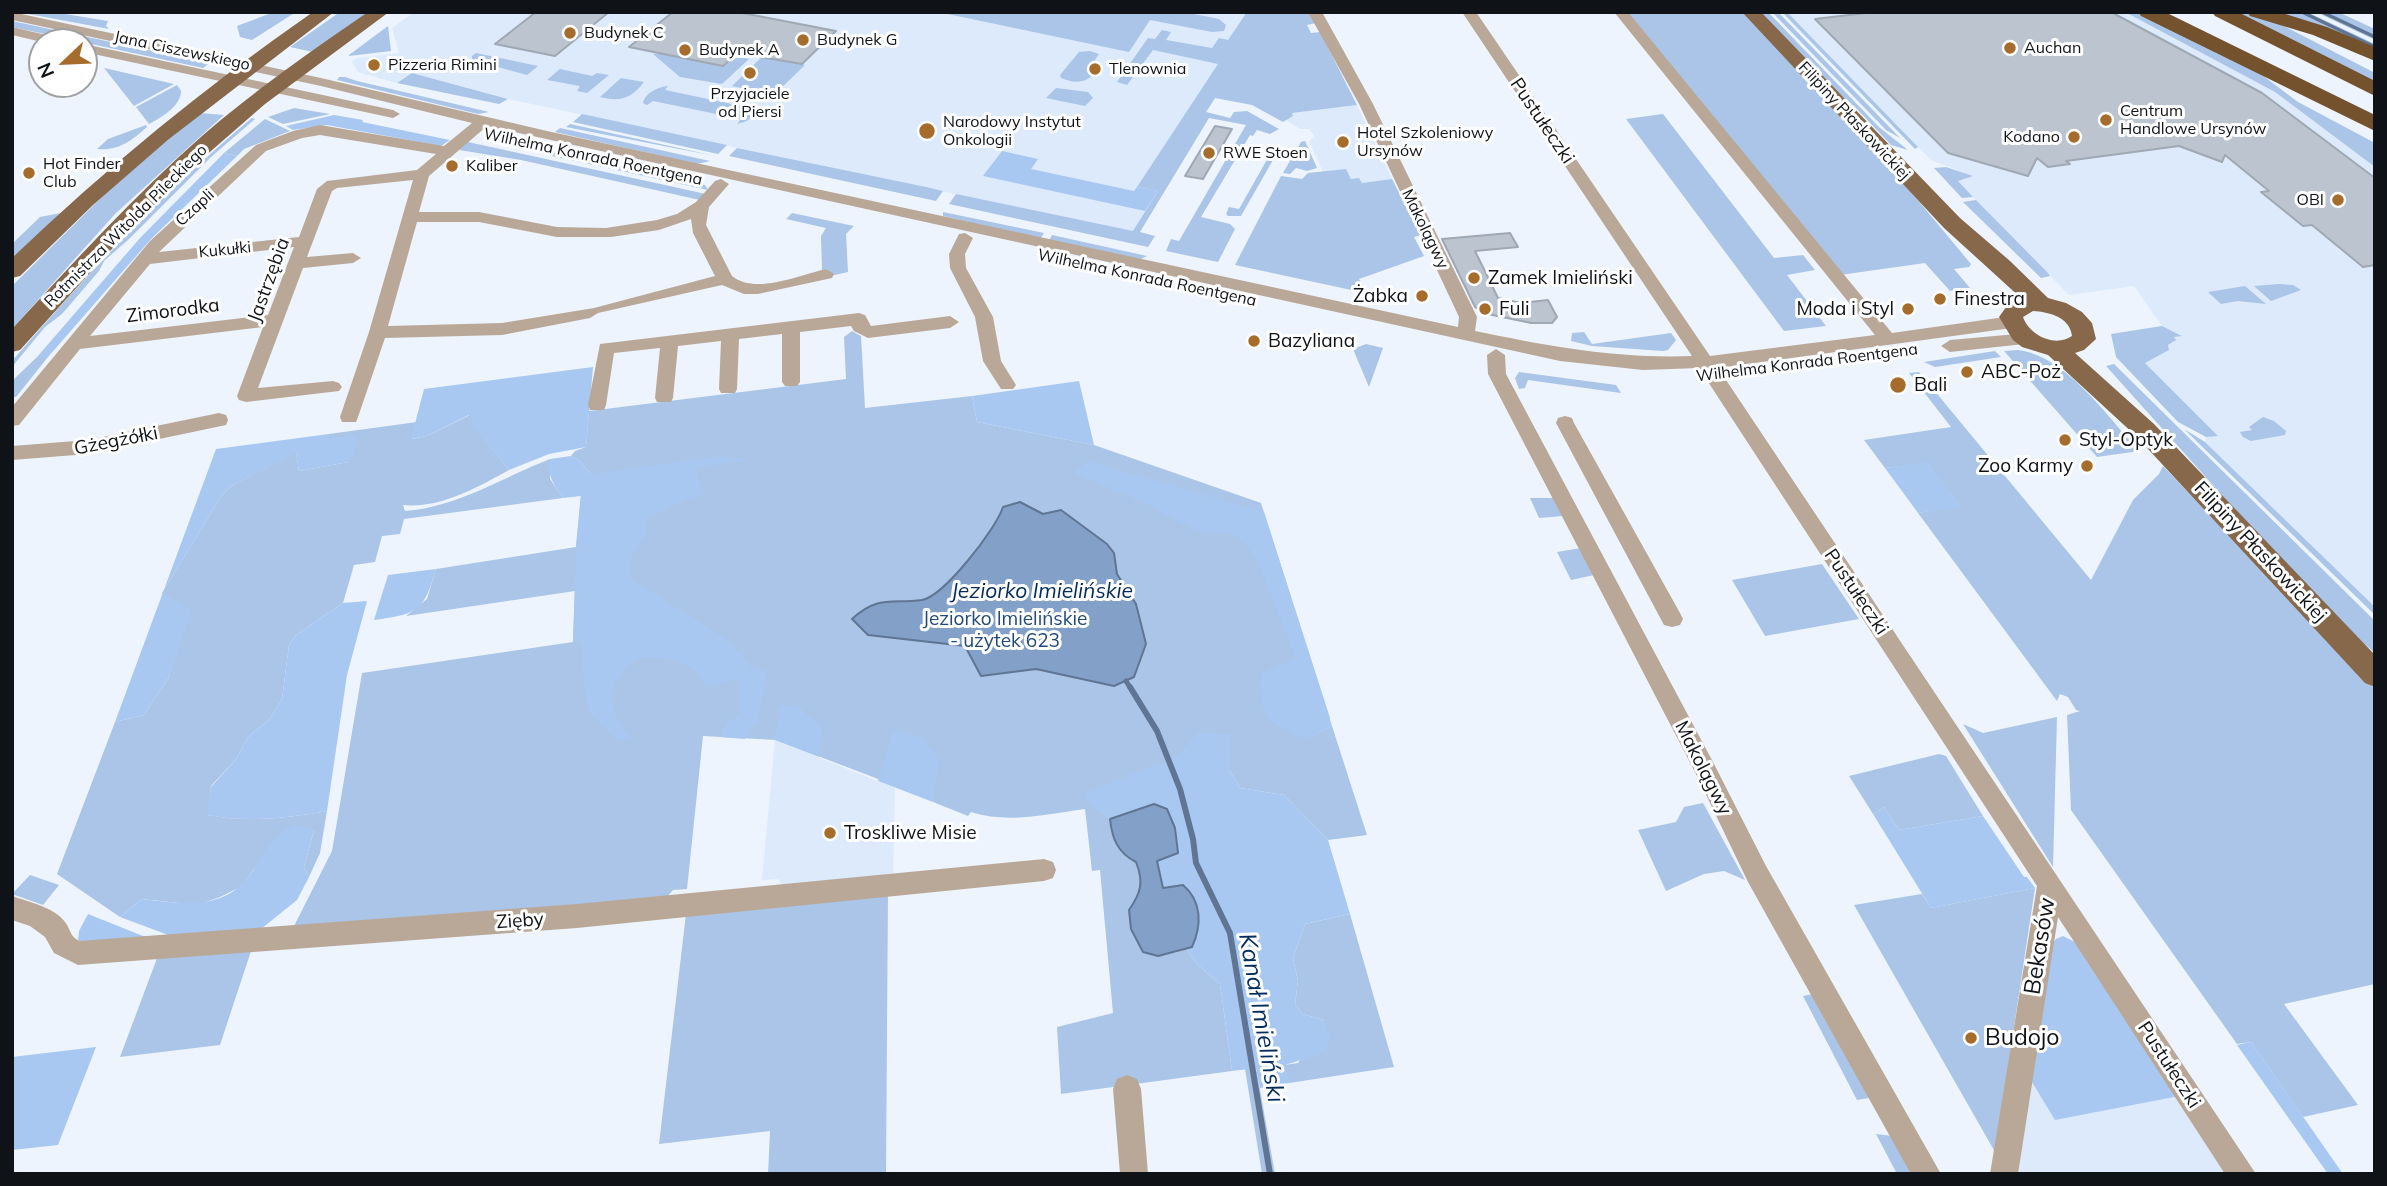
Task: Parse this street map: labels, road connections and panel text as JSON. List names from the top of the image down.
{
  "streets": {
    "main road": ["Filipiny Płaskowickiej", "Rotmistrza Witolda Pileckiego"],
    "street": [
      "Jana Ciszewskiego",
      "Pustułeczki",
      "Wilhelma Konrada Roentgena",
      "Czapli",
      "Makolągwy",
      "Kukułki",
      "Jastrzębia",
      "Zimorodka",
      "Gżegżółki",
      "Zięby",
      "Bekasów"
    ]
  },
  "crossings": [
    ["Jana Ciszewskiego", "Wilhelma Konrada Roentgena"],
    ["Jana Ciszewskiego", "Rotmistrza Witolda Pileckiego"],
    ["Pustułeczki", "Wilhelma Konrada Roentgena"],
    ["Pustułeczki", "Bekasów"],
    ["Filipiny Płaskowickiej", "Wilhelma Konrada Roentgena"],
    ["Wilhelma Konrada Roentgena", "Rotmistrza Witolda Pileckiego"],
    ["Wilhelma Konrada Roentgena", "Makolągwy"],
    ["Czapli", "Kukułki"],
    ["Czapli", "Zimorodka"],
    ["Kukułki", "Jastrzębia"],
    ["Jastrzębia", "Zimorodka"]
  ],
  "water": ["Jeziorko Imielińskie", "Kanał Imieliński"],
  "parks": ["Jeziorko Imielińskie - użytek 623"],
  "places": [
    "Budynek C",
    "Budynek G",
    "Auchan",
    "Budynek A",
    "Pizzeria Rimini",
    "Tlenownia",
    "Przyjaciele od Piersi",
    "Centrum Handlowe Ursynów",
    "Narodowy Instytut Onkologii",
    "Kodano",
    "Hotel Szkoleniowy Ursynów",
    "RWE Stoen",
    "Kaliber",
    "Hot Finder Club",
    "OBI",
    "Zamek Imieliński",
    "Żabka",
    "Finestra",
    "Fuli",
    "Moda i Styl",
    "Bazyliana",
    "ABC-Poż",
    "Bali",
    "Styl-Optyk",
    "Zoo Karmy",
    "Troskliwe Misie",
    "Budojo"
  ],
  "north": "bottom left"
}
